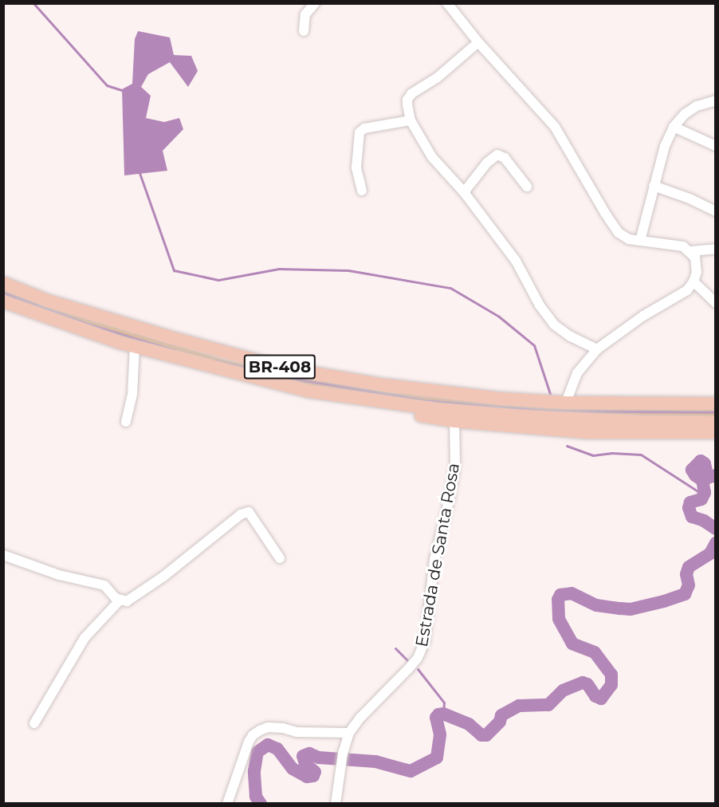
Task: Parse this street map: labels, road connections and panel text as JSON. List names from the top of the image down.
{
  "streets": {
    "highway": ["BR-408"],
    "street": ["Estrada de Santa Rosa"]
  }
}
